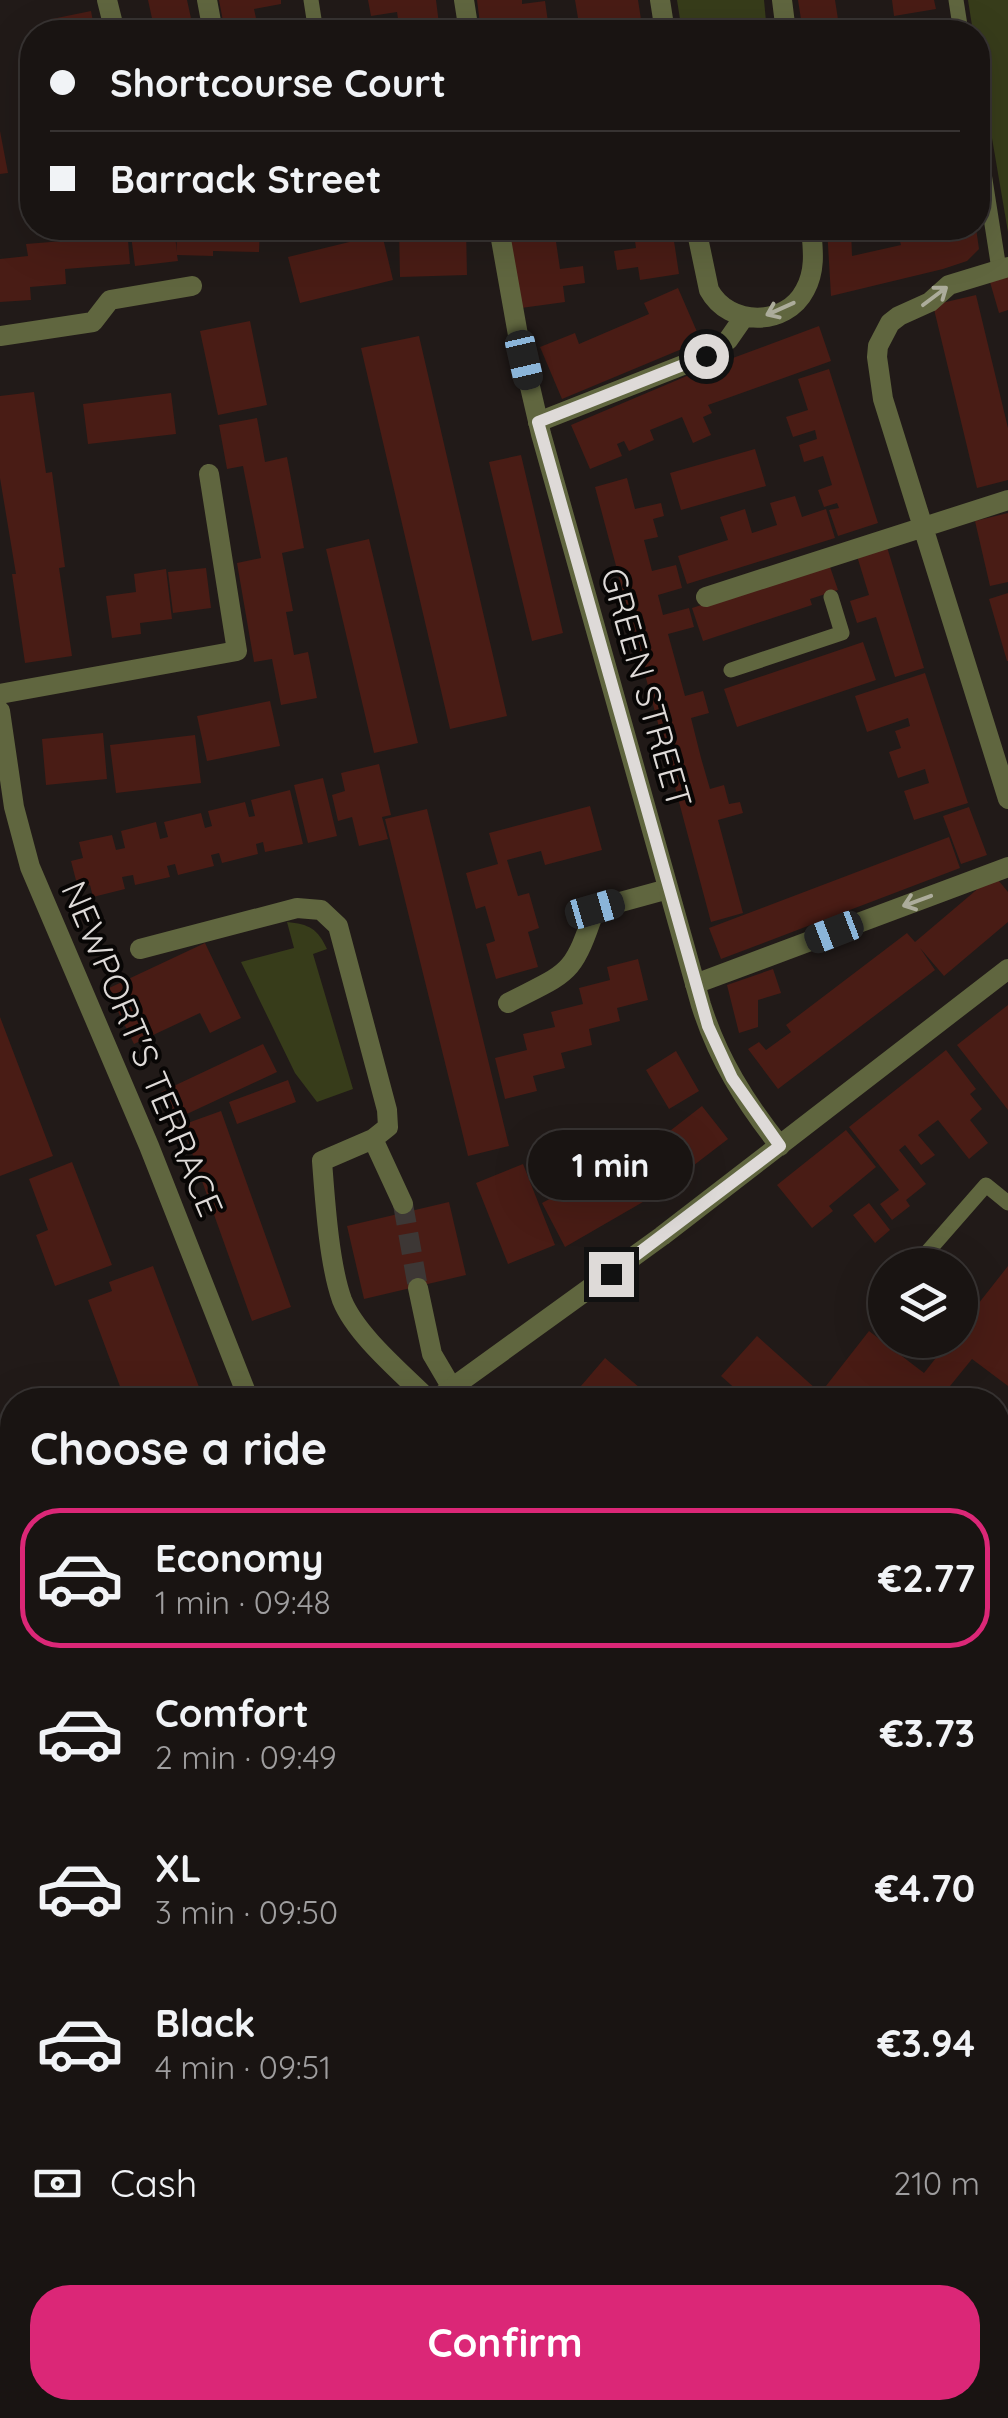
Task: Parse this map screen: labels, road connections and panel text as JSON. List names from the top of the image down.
{
  "streets": {
    "street": ["GREEN STREET", "NEWPORT'S TERRACE"]
  },
  "page": {
    "banner": ["Shortcourse Court", "Barrack Street"],
    "bubble": "1 min",
    "heading": "Choose a ride",
    "list": [
      {
        "name": "Economy",
        "note": "1 min · 09:48",
        "value": "€2.77"
      },
      {
        "name": "Comfort",
        "note": "2 min · 09:49",
        "value": "€3.73"
      },
      {
        "name": "XL",
        "note": "3 min · 09:50",
        "value": "€4.70"
      },
      {
        "name": "Black",
        "note": "4 min · 09:51",
        "value": "€3.94"
      }
    ],
    "pay": ["Cash", "210 m"],
    "buttons": "Confirm"
  }
}
